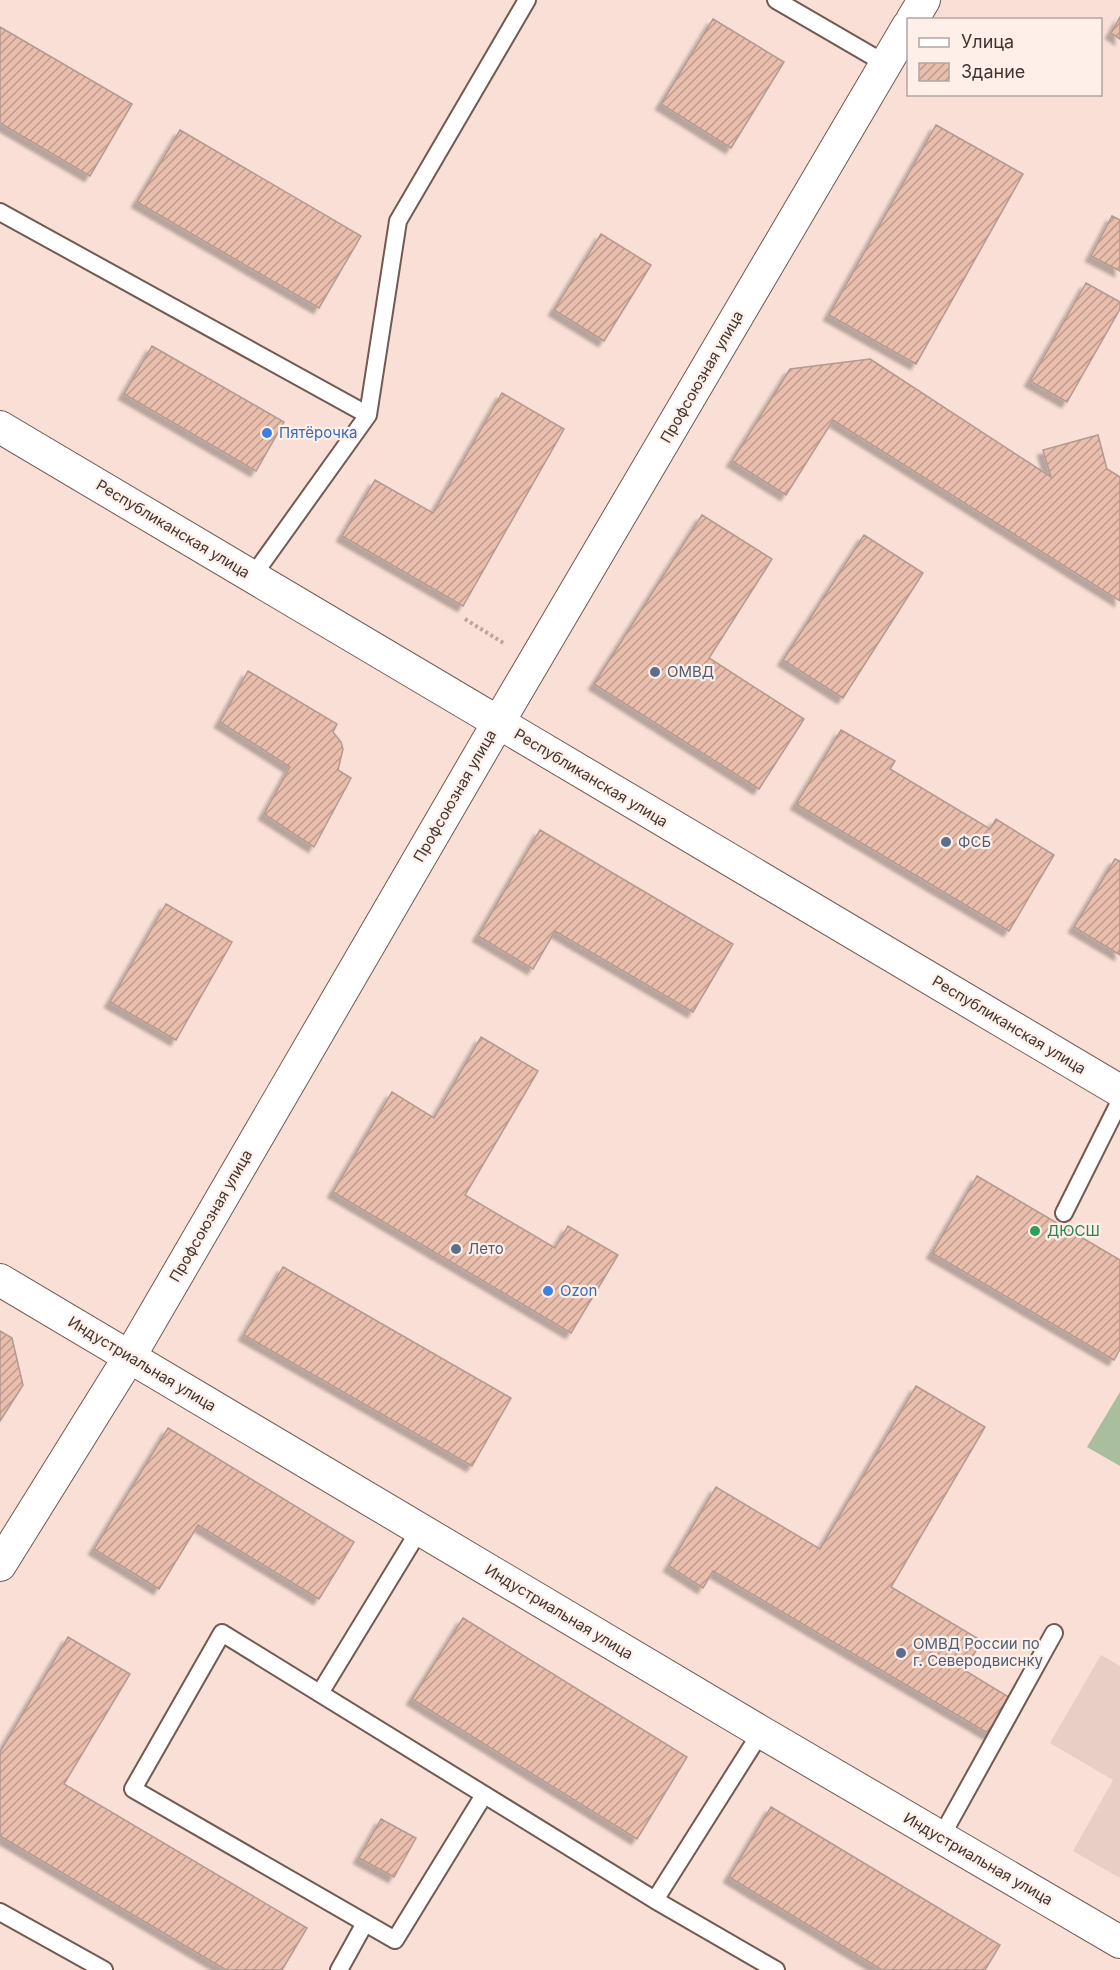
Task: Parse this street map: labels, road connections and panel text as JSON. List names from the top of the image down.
{
  "streets": {
    "street": ["Профсоюзная улица", "Республиканская улица", "Индустриальная улица"]
  },
  "crossings": [
    ["Профсоюзная улица", "Республиканская улица"],
    ["Профсоюзная улица", "Индустриальная улица"]
  ],
  "places": [
    "Пятёрочка",
    "ОМВД",
    "ФСБ",
    "ДЮСШ",
    "Лето",
    "Ozon",
    "ОМВД России по г. Северодвиснку"
  ],
  "legend": ["Улица", "Здание"]
}
